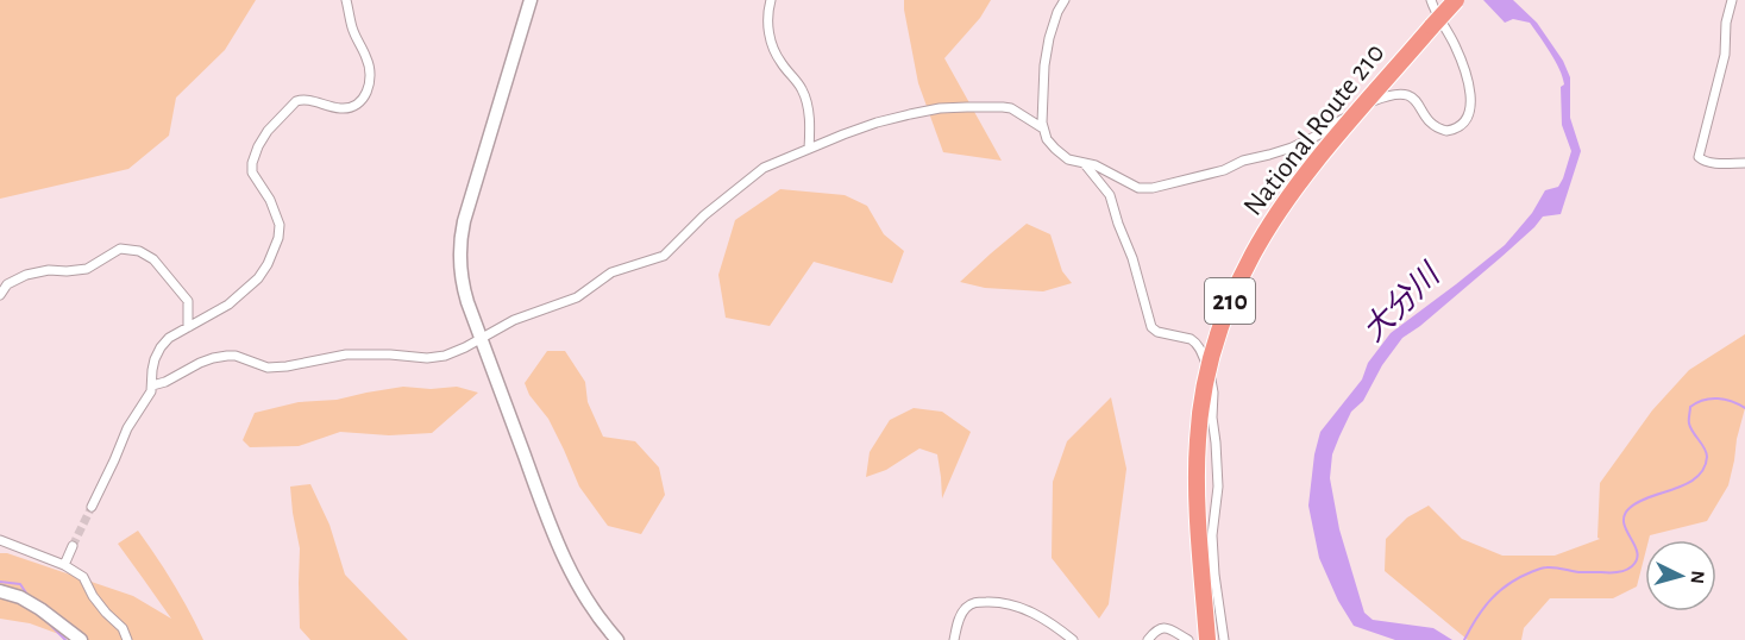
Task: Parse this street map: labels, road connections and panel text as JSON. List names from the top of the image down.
{
  "streets": {
    "highway": ["National Route 210", "210"]
  },
  "water": ["大分川"],
  "north": "right"
}
